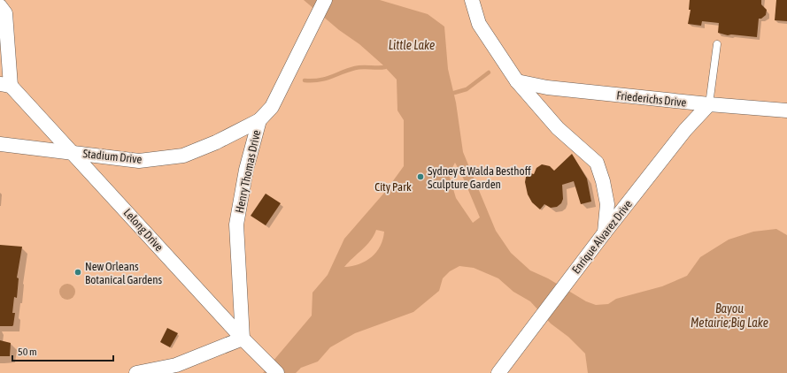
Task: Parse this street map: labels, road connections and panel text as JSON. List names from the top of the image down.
{
  "streets": {
    "street": [
      "Friederichs Drive",
      "Stadium Drive",
      "Henry Thomas Drive",
      "Lelong Drive",
      "Enrique Alvarez Drive"
    ]
  },
  "crossings": [
    ["Friederichs Drive", "Enrique Alvarez Drive"],
    ["Stadium Drive", "Henry Thomas Drive"],
    ["Stadium Drive", "Lelong Drive"],
    ["Henry Thomas Drive", "Lelong Drive"]
  ],
  "water": ["Little Lake", "Bayou Metairie;Big Lake"],
  "parks": ["City Park"],
  "places": ["Sydney & Walda Besthoff Sculpture Garden", "New Orleans Botanical Gardens"],
  "scale_bar": "50 m"
}
